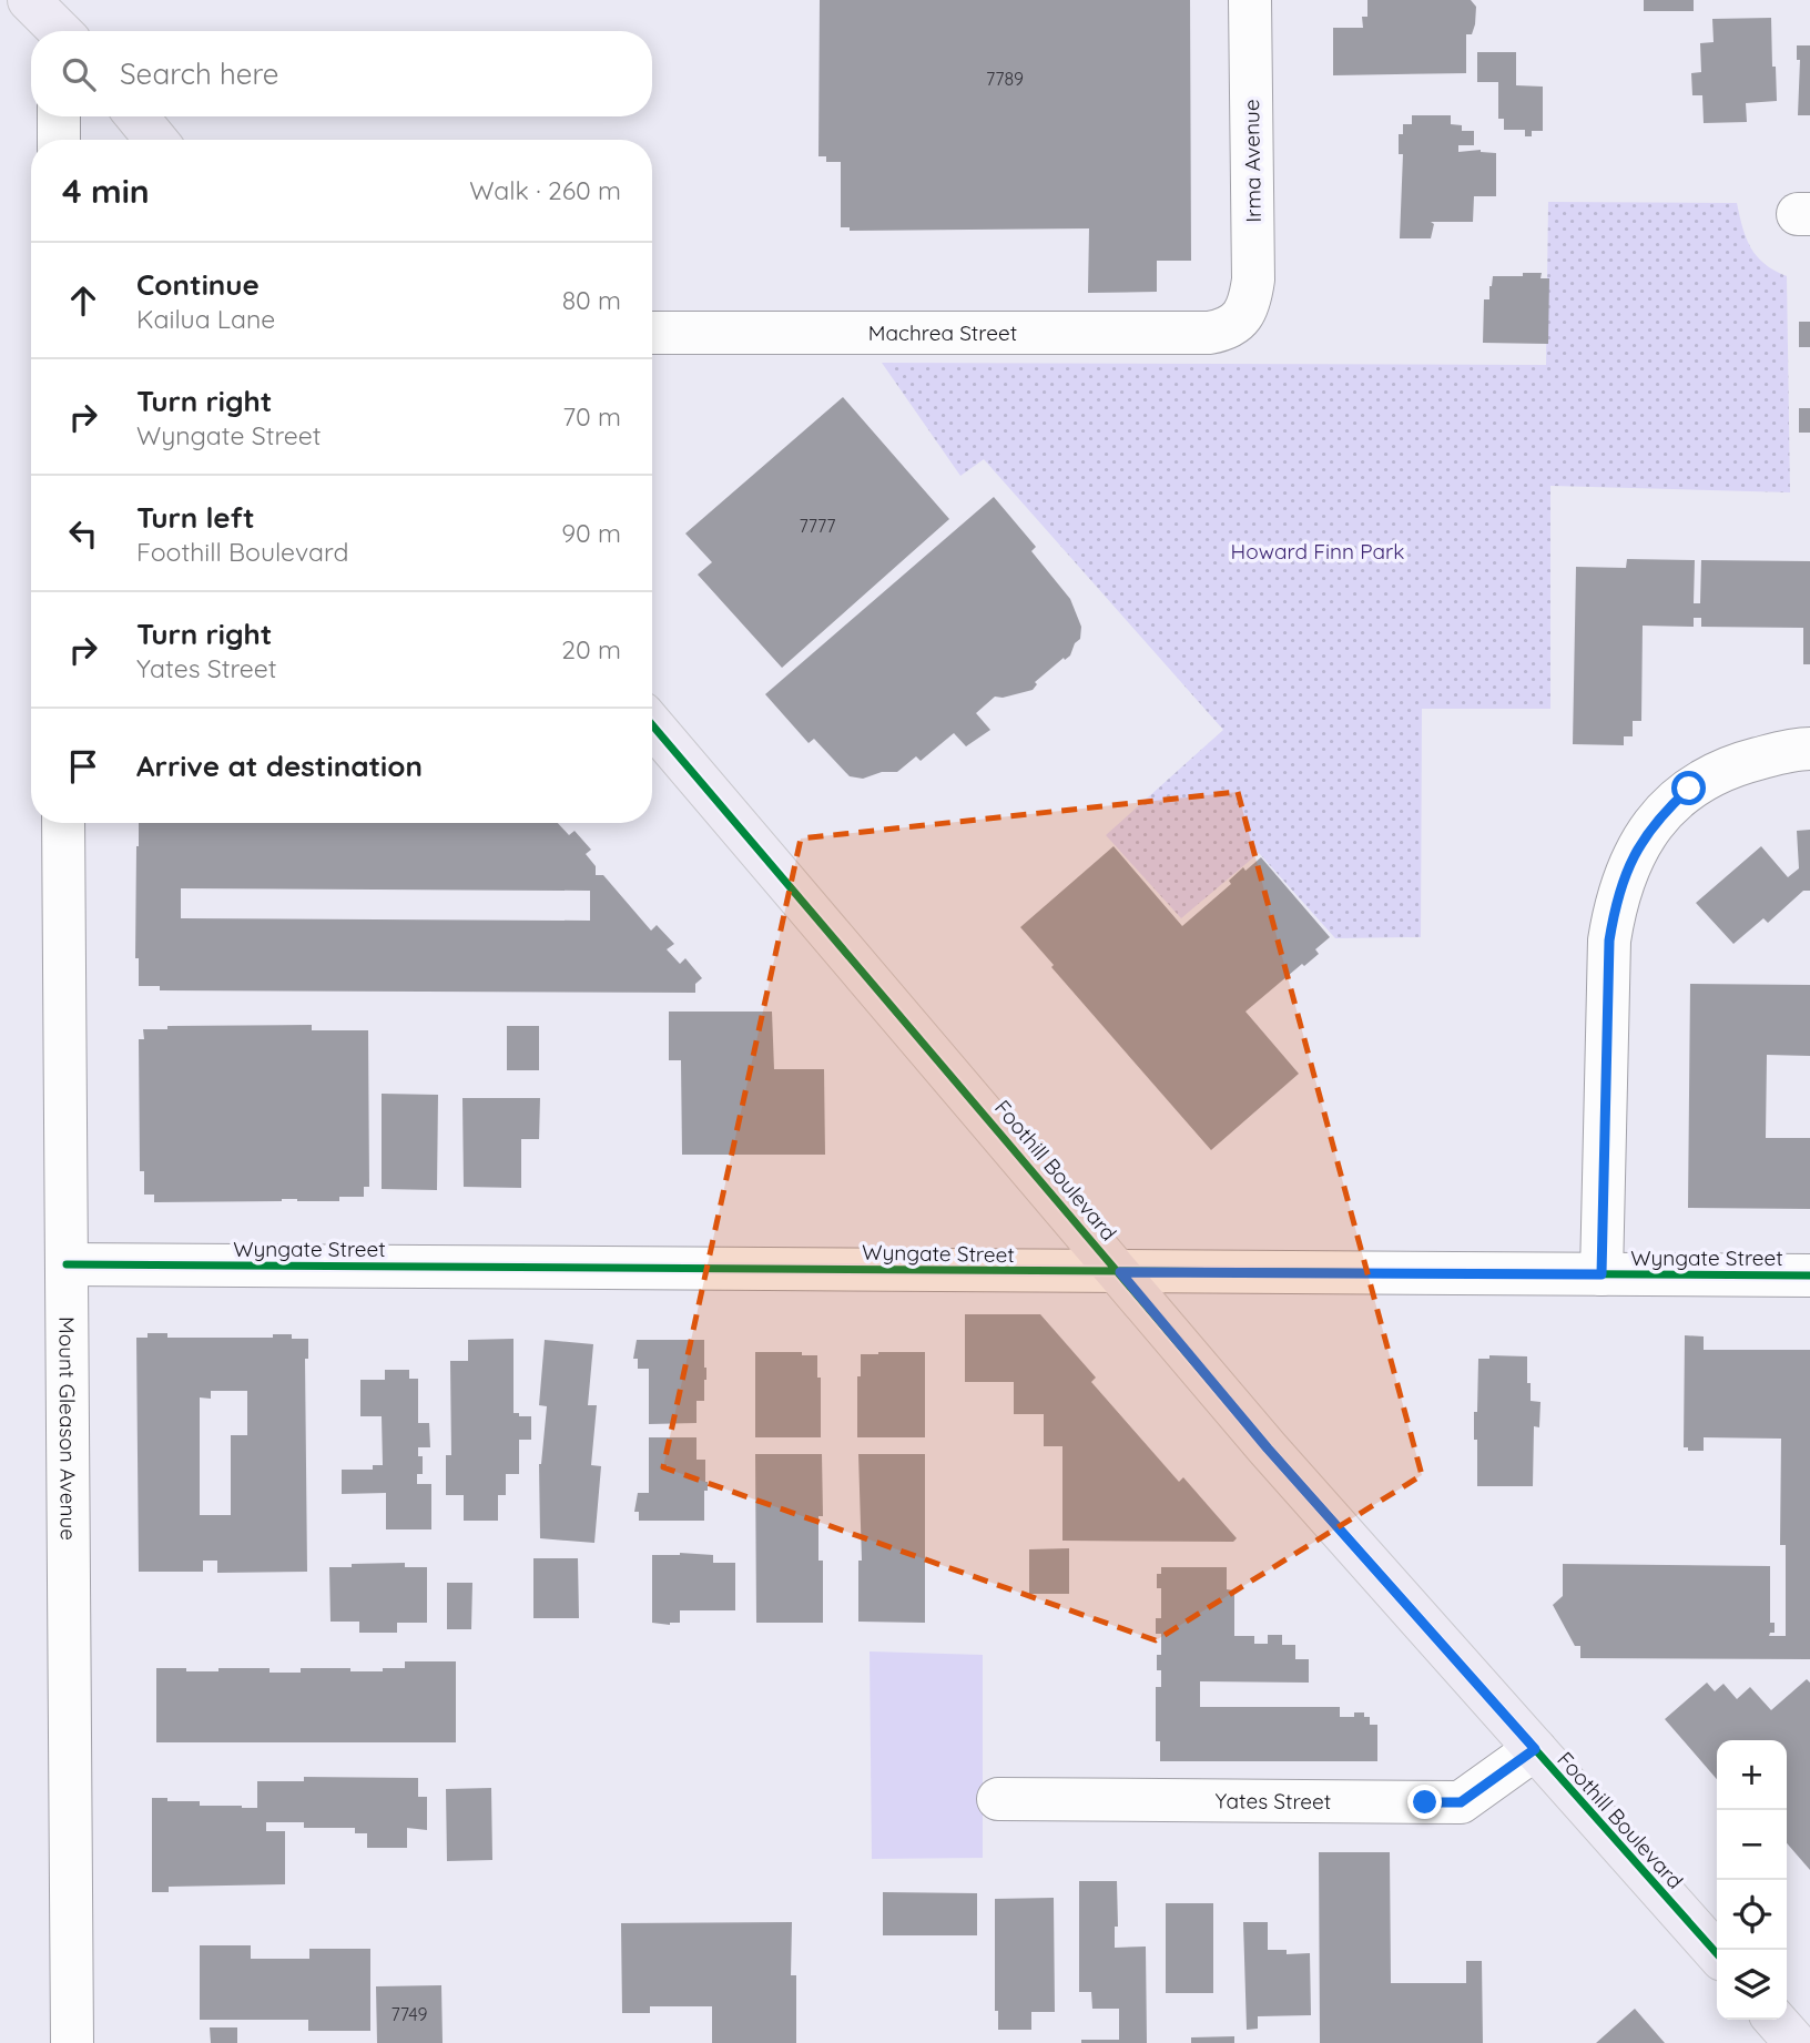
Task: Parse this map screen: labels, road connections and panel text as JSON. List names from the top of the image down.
{
  "streets": {
    "main road": ["Foothill Boulevard"],
    "street": [
      "Irma Avenue",
      "Machrea Street",
      "Wyngate Street",
      "Mount Gleason Avenue",
      "Yates Street"
    ]
  },
  "crossings": [
    ["Irma Avenue", "Machrea Street"],
    ["Foothill Boulevard", "Wyngate Street"],
    ["Foothill Boulevard", "Yates Street"],
    ["Wyngate Street", "Mount Gleason Avenue"]
  ],
  "parks": ["Howard Finn Park"],
  "house_numbers": ["7789", "7777", "7749"],
  "page": {
    "search": "Search here",
    "heading": ["4 min", "Walk · 260 m"],
    "list": [
      ["Continue", "Kailua Lane", "80 m"],
      ["Turn right", "Wyngate Street", "70 m"],
      ["Turn left", "Foothill Boulevard", "90 m"],
      ["Turn right", "Yates Street", "20 m"],
      "Arrive at destination"
    ],
    "map_buttons": ["+", "−"]
  }
}
